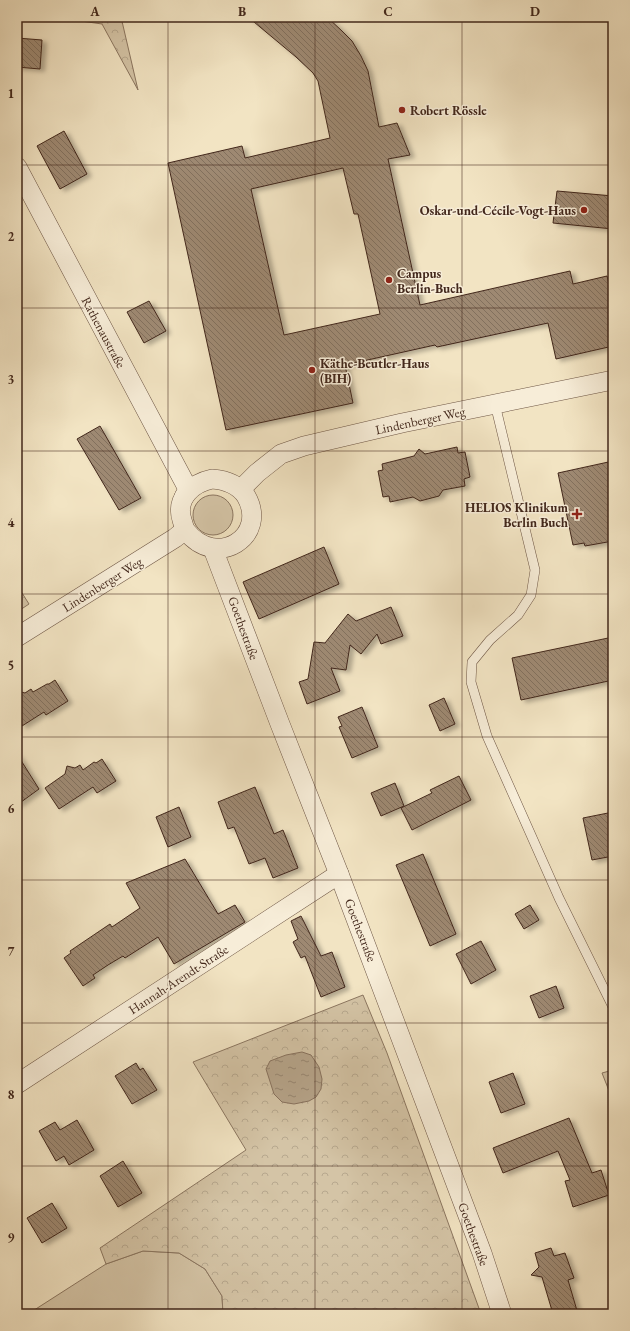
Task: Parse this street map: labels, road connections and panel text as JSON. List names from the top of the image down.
{
  "streets": {
    "street": [
      "Rathenaustraße",
      "Lindenberger Weg",
      "Goethestraße",
      "Hannah-Arendt-Straße"
    ]
  },
  "crossings": [
    ["Rathenaustraße", "Lindenberger Weg"],
    ["Rathenaustraße", "Goethestraße"],
    ["Lindenberger Weg", "Goethestraße"],
    ["Goethestraße", "Hannah-Arendt-Straße"]
  ],
  "places": {
    "other": [
      "Robert Rössle",
      "Oskar-und-Cécile-Vogt-Haus",
      "Campus Berlin-Buch",
      "Käthe-Beutler-Haus (BIH)"
    ],
    "health": ["HELIOS Klinikum Berlin Buch"]
  },
  "grid": {
    "columns": [
      "A",
      "B",
      "C",
      "D"
    ],
    "rows": [
      "1",
      "2",
      "3",
      "4",
      "5",
      "6",
      "7",
      "8",
      "9"
    ]
  }
}
